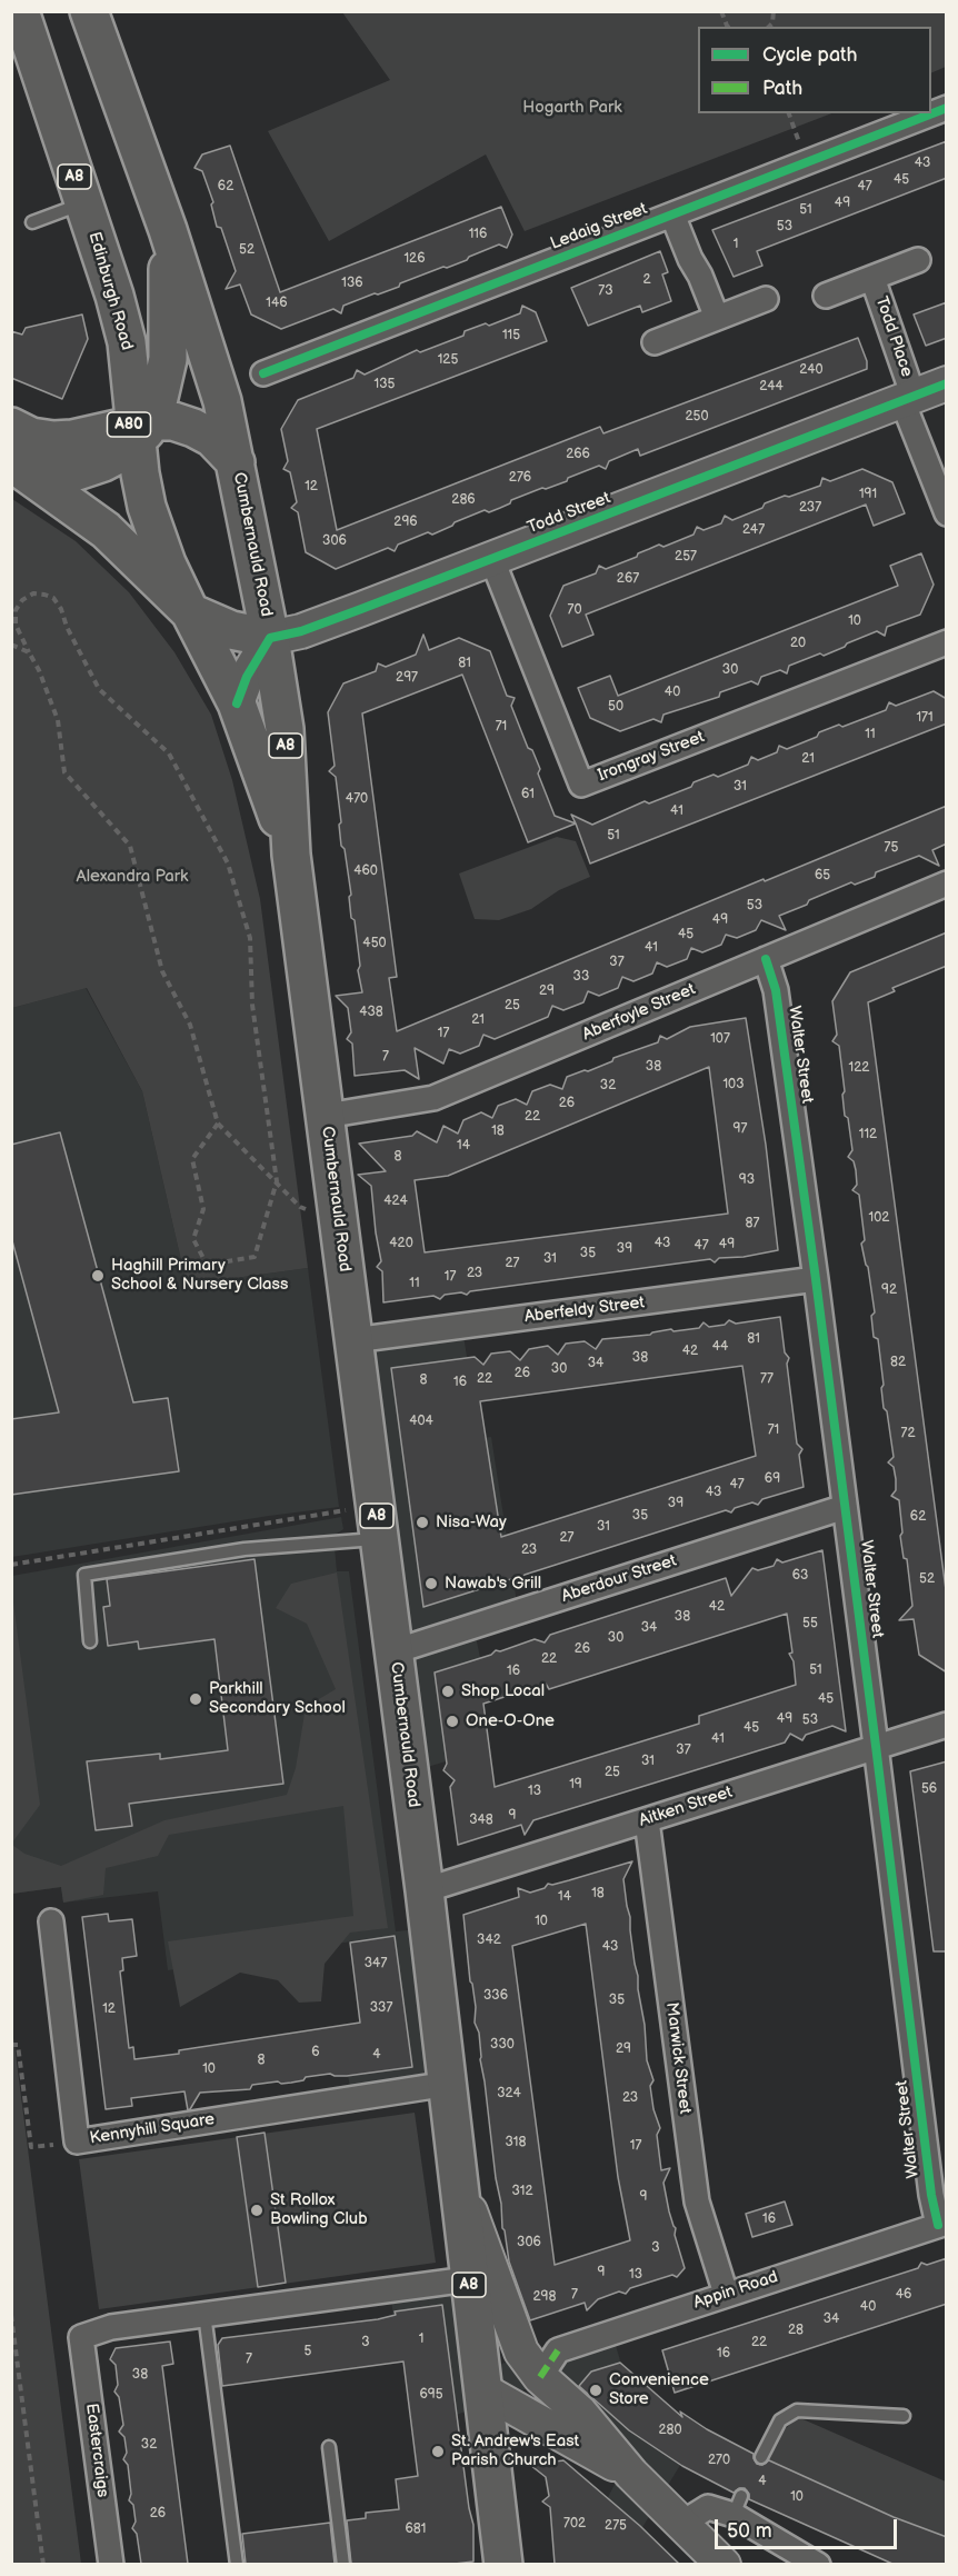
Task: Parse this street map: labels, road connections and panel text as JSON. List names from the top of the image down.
{
  "streets": {
    "main road": [
      "A8",
      "Edinburgh Road",
      "A80",
      "Cumbernauld Road"
    ],
    "street": [
      "Ledaig Street",
      "Todd Place",
      "Todd Street",
      "Irongray Street",
      "Aberfoyle Street",
      "Walter Street",
      "Aberfeldy Street",
      "Aberdour Street",
      "Aitken Street",
      "Marwick Street",
      "Kennyhill Square",
      "Appin Road",
      "Eastercraigs"
    ]
  },
  "crossings": [
    ["A8", "Edinburgh Road"],
    ["A8", "A80"],
    ["A8", "Cumbernauld Road"],
    ["Edinburgh Road", "A80"],
    ["Edinburgh Road", "Cumbernauld Road"],
    ["Todd Place", "Todd Street"],
    ["A80", "Cumbernauld Road"],
    ["Todd Street", "Cumbernauld Road"],
    ["Todd Street", "Irongray Street"],
    ["Cumbernauld Road", "Aberfoyle Street"],
    ["Cumbernauld Road", "Aberfeldy Street"],
    ["Cumbernauld Road", "Aberdour Street"],
    ["Cumbernauld Road", "Aitken Street"],
    ["Cumbernauld Road", "Kennyhill Square"],
    ["Cumbernauld Road", "Appin Road"],
    ["Aberfoyle Street", "Walter Street"],
    ["Walter Street", "Aberfeldy Street"],
    ["Walter Street", "Aberdour Street"],
    ["Walter Street", "Aitken Street"],
    ["Walter Street", "Appin Road"],
    ["Aitken Street", "Marwick Street"],
    ["Marwick Street", "Appin Road"]
  ],
  "parks": ["Hogarth Park", "Alexandra Park"],
  "places": [
    "Haghill Primary School & Nursery Class",
    "Nisa-Way",
    "Nawab's Grill",
    "Shop Local",
    "Parkhill Secondary School",
    "One-O-One",
    "St Rollox Bowling Club",
    "Convenience Store",
    "St. Andrew's East Parish Church"
  ],
  "house_numbers": [
    "43",
    "45",
    "62",
    "47",
    "49",
    "51",
    "53",
    "116",
    "1",
    "52",
    "126",
    "2",
    "136",
    "73",
    "146",
    "115",
    "125",
    "240",
    "135",
    "244",
    "250",
    "266",
    "276",
    "12",
    "191",
    "286",
    "237",
    "296",
    "247",
    "306",
    "257",
    "267",
    "70",
    "10",
    "20",
    "81",
    "30",
    "297",
    "40",
    "50",
    "171",
    "71",
    "11",
    "21",
    "31",
    "61",
    "470",
    "41",
    "51",
    "75",
    "460",
    "65",
    "53",
    "49",
    "45",
    "450",
    "41",
    "37",
    "33",
    "29",
    "25",
    "438",
    "21",
    "17",
    "107",
    "7",
    "38",
    "122",
    "103",
    "32",
    "26",
    "22",
    "97",
    "18",
    "112",
    "14",
    "8",
    "93",
    "424",
    "102",
    "87",
    "420",
    "43",
    "49",
    "47",
    "39",
    "35",
    "31",
    "27",
    "23",
    "17",
    "11",
    "92",
    "81",
    "44",
    "42",
    "38",
    "82",
    "34",
    "30",
    "26",
    "22",
    "77",
    "8",
    "16",
    "404",
    "71",
    "72",
    "69",
    "47",
    "43",
    "39",
    "35",
    "62",
    "31",
    "27",
    "23",
    "63",
    "52",
    "42",
    "38",
    "55",
    "34",
    "30",
    "26",
    "22",
    "51",
    "16",
    "45",
    "49",
    "53",
    "45",
    "41",
    "37",
    "31",
    "25",
    "19",
    "56",
    "13",
    "9",
    "348",
    "18",
    "14",
    "10",
    "342",
    "43",
    "347",
    "336",
    "35",
    "337",
    "12",
    "330",
    "29",
    "6",
    "4",
    "8",
    "10",
    "324",
    "23",
    "318",
    "17",
    "312",
    "9",
    "16",
    "306",
    "3",
    "9",
    "13",
    "7",
    "46",
    "298",
    "40",
    "34",
    "28",
    "1",
    "3",
    "22",
    "5",
    "16",
    "7",
    "38",
    "695",
    "280",
    "32",
    "270",
    "4",
    "10",
    "26",
    "702",
    "275",
    "681"
  ],
  "legend": ["Cycle path", "Path"],
  "scale_bar": "50 m"
}
